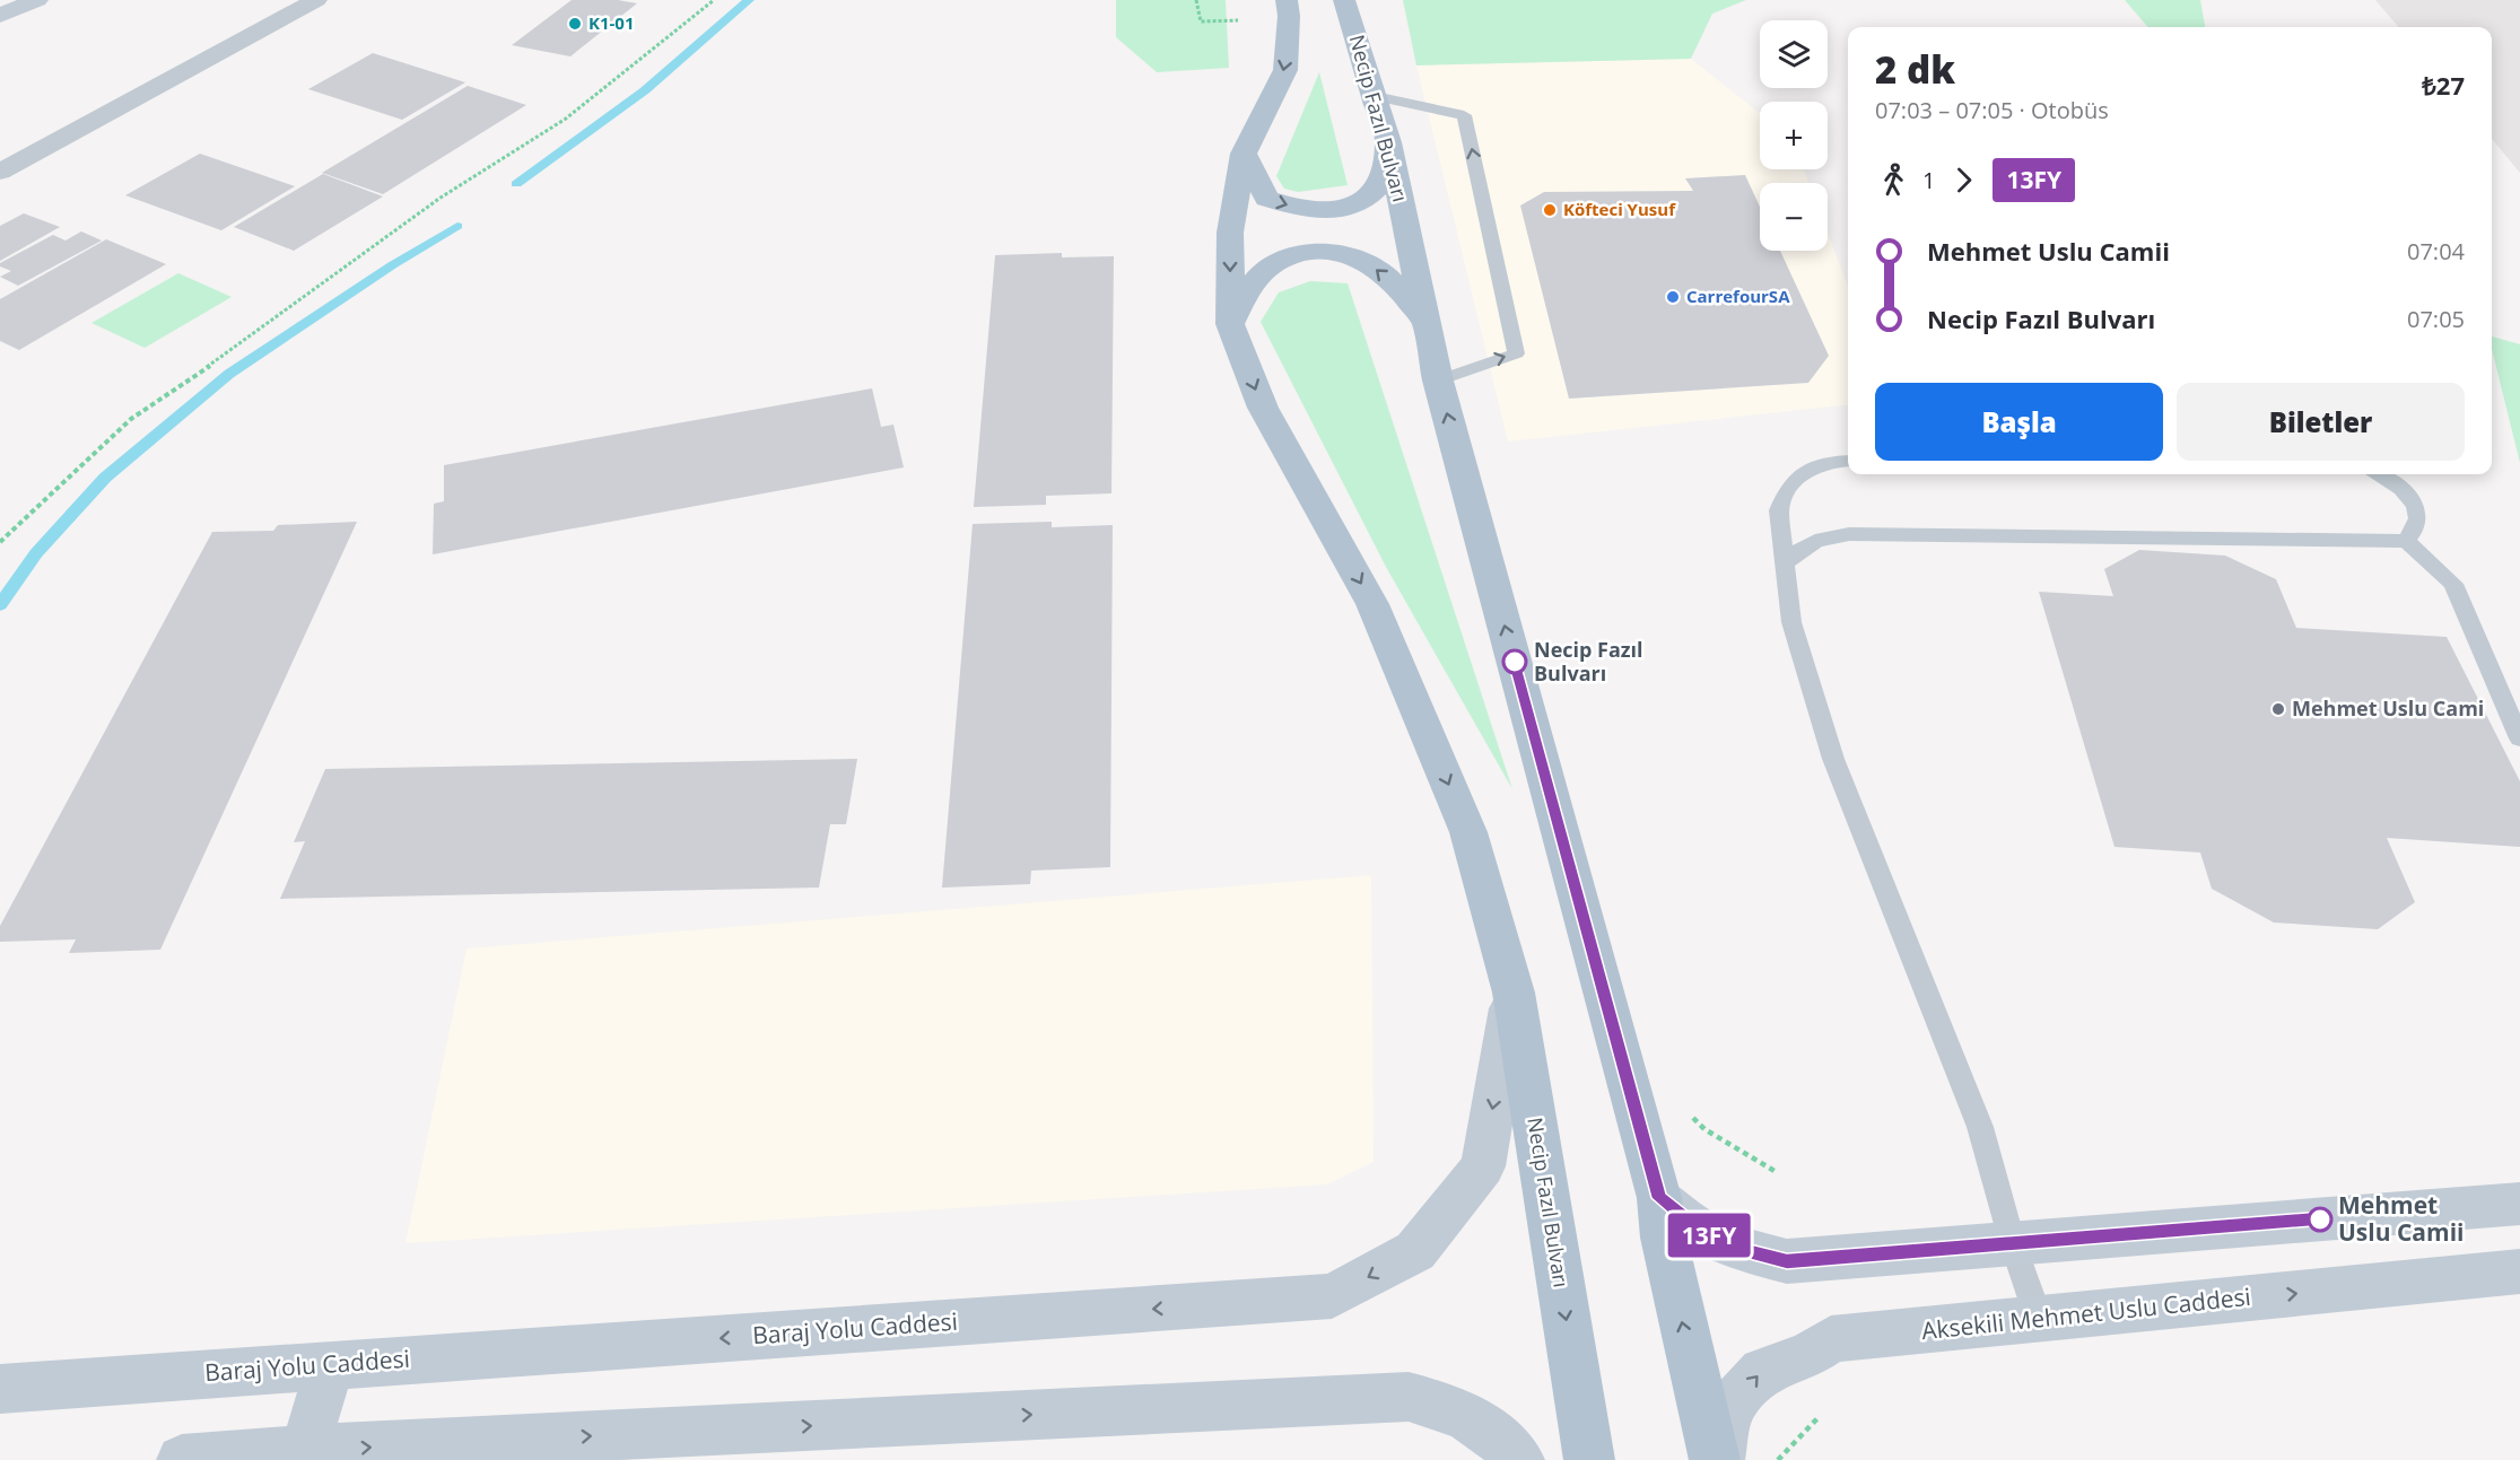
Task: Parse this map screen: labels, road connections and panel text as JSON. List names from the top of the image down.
{
  "streets": {
    "main road": ["Necip Fazıl Bulvarı", "Aksekili Mehmet Uslu Caddesi", "Baraj Yolu Caddesi"]
  },
  "crossings": [
    ["Necip Fazıl Bulvarı", "Baraj Yolu Caddesi"]
  ],
  "places": [
    "K1-01",
    "Köfteci Yusuf",
    "CarrefourSA",
    "Necip Fazıl Bulvarı",
    "Mehmet Uslu Cami",
    "Mehmet Uslu Camii"
  ],
  "lines": ["bus line 13FY"],
  "page": {
    "on_map": "13FY",
    "map_buttons": ["+", "−"],
    "heading": ["2 dk", "07:03 – 07:05 · Otobüs", "₺27"],
    "legs": ["1", "13FY"],
    "list": [
      {
        "name": "Mehmet Uslu Camii",
        "value": "07:04"
      },
      {
        "name": "Necip Fazıl Bulvarı",
        "value": "07:05"
      }
    ],
    "buttons": ["Başla", "Biletler"]
  }
}
